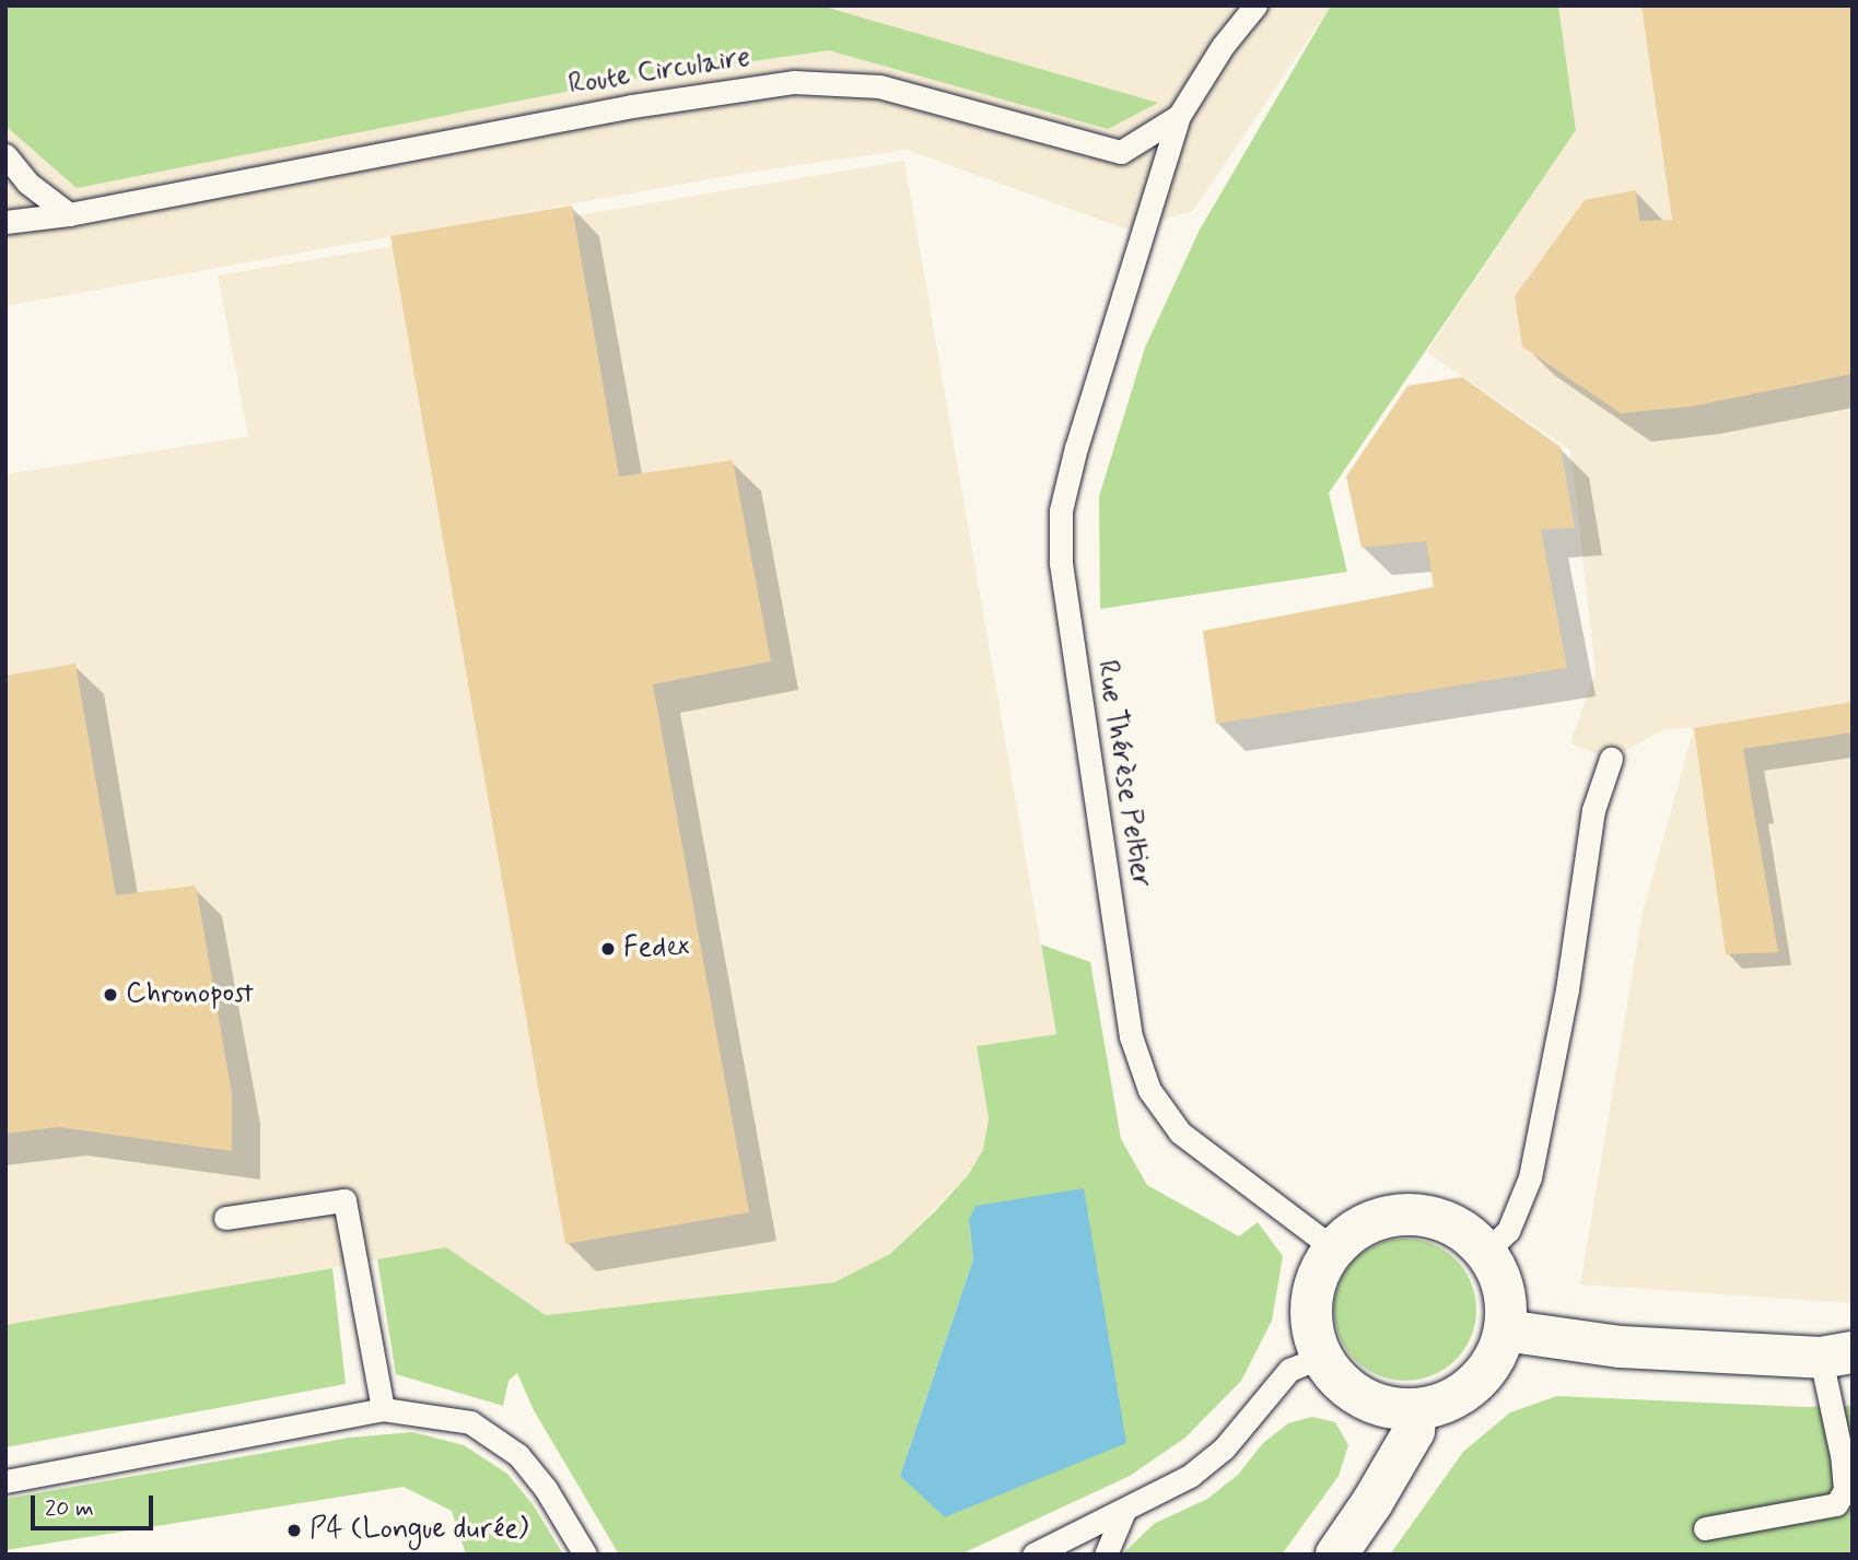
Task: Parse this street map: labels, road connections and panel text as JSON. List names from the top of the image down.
{
  "streets": {
    "lane": ["Route Circulaire", "Rue Thérèse Peltier"]
  },
  "crossings": [
    ["Route Circulaire", "Rue Thérèse Peltier"]
  ],
  "places": ["Fedex", "Chronopost", "P4 (Longue durée)"],
  "scale_bar": "20 m"
}
